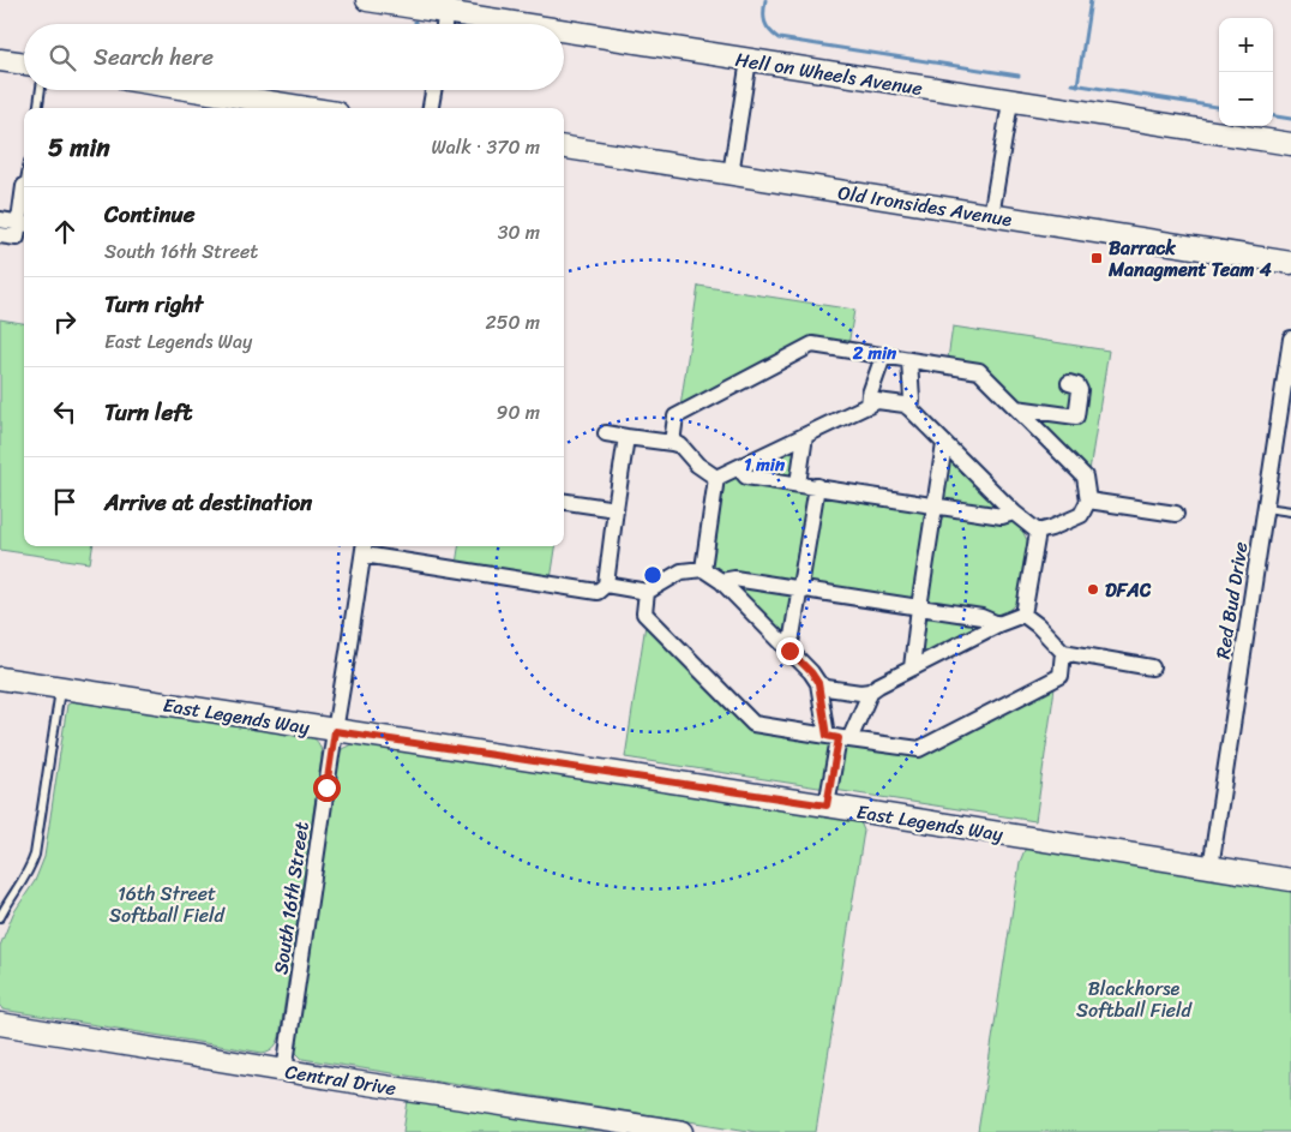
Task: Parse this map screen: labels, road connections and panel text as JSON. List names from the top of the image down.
{
  "streets": {
    "street": [
      "Hell on Wheels Avenue",
      "Old Ironsides Avenue",
      "Red Bud Drive",
      "East Legends Way",
      "South 16th Street",
      "Central Drive"
    ]
  },
  "crossings": [
    ["Red Bud Drive", "East Legends Way"],
    ["East Legends Way", "South 16th Street"],
    ["South 16th Street", "Central Drive"]
  ],
  "parks": ["16th Street Softball Field", "Blackhorse Softball Field"],
  "places": {
    "transit": ["Barrack Managment Team 4"],
    "other": ["DFAC"]
  },
  "page": {
    "map_buttons": ["+", "−"],
    "search": "Search here",
    "heading": ["5 min", "Walk · 370 m"],
    "list": [
      ["Continue", "South 16th Street", "30 m"],
      ["Turn right", "East Legends Way", "250 m"],
      ["Turn left", "90 m"],
      "Arrive at destination"
    ]
  },
  "rings": ["2 min", "1 min"]
}
